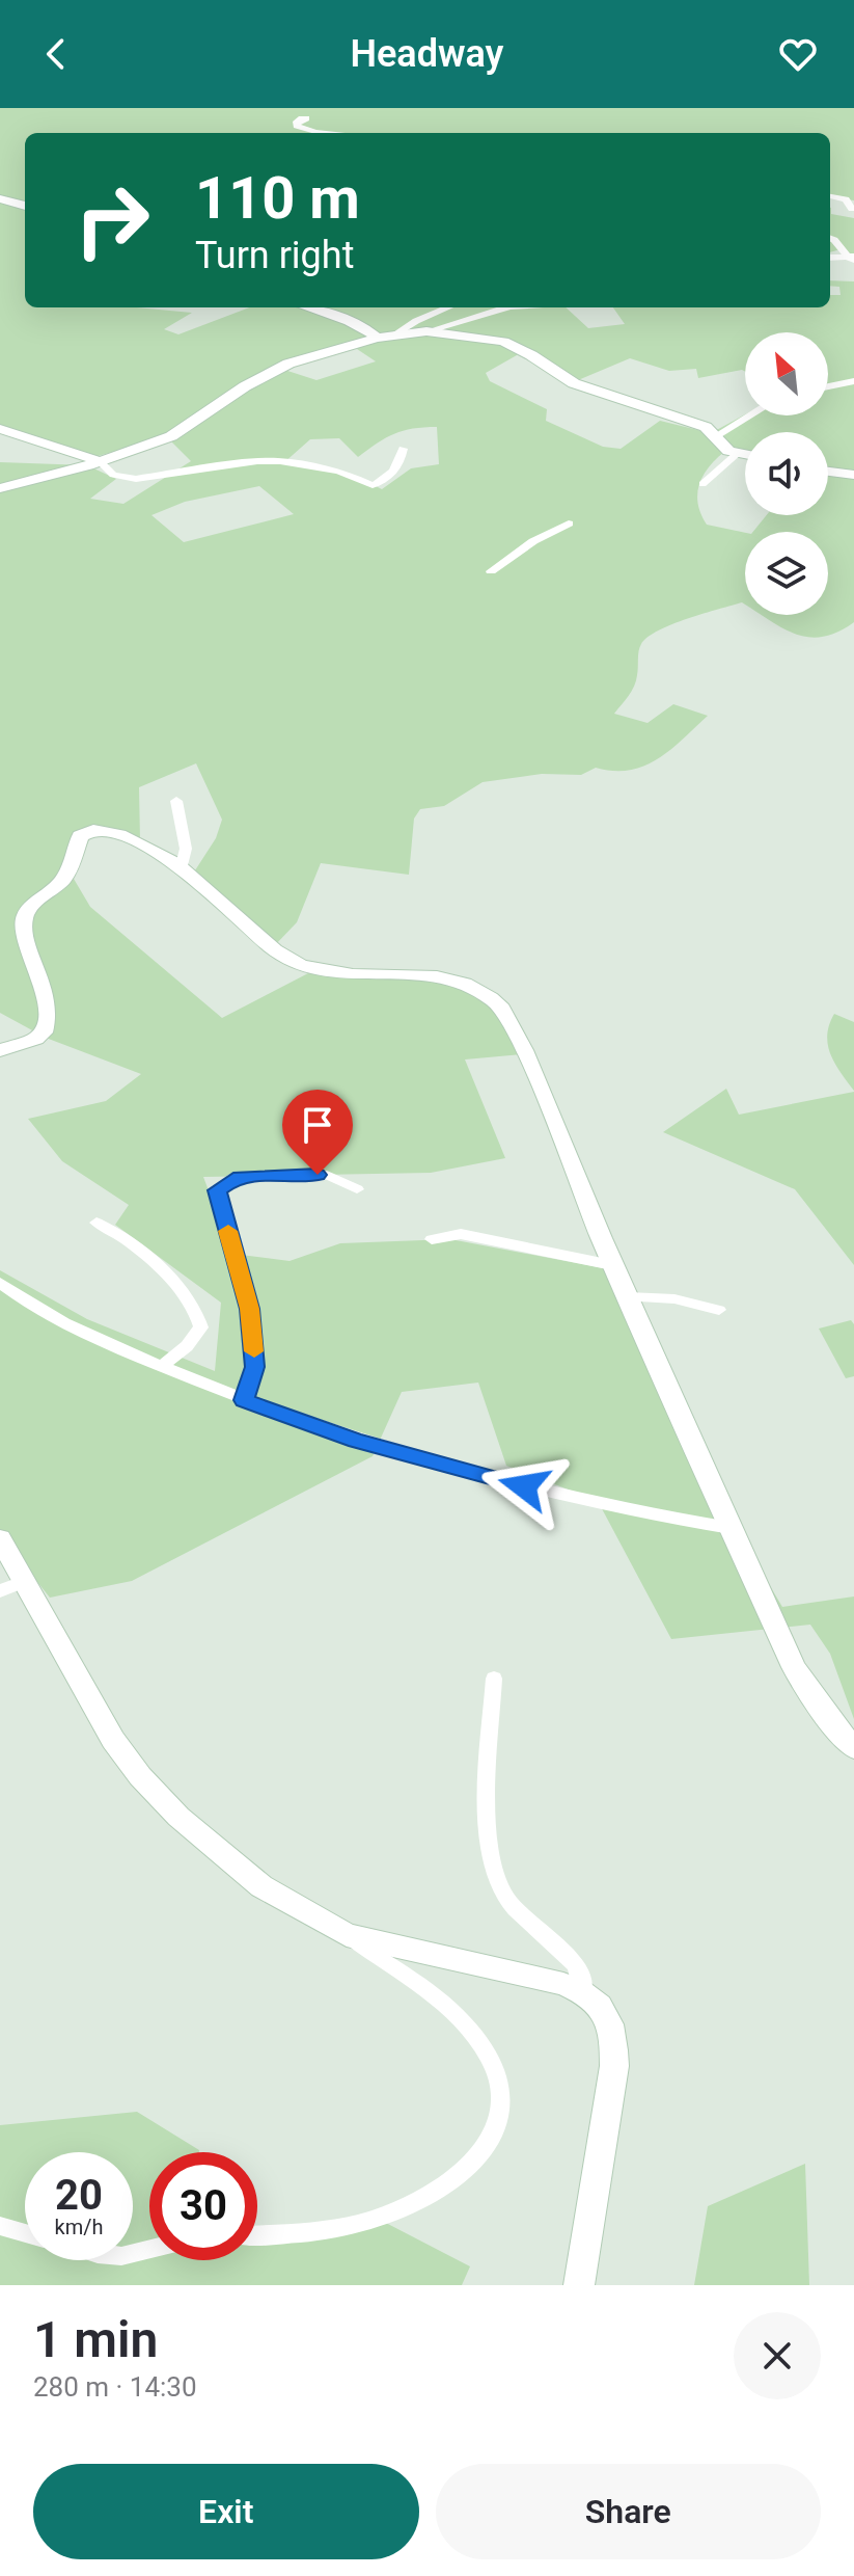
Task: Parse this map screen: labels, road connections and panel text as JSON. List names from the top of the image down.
{
  "north": "top left",
  "page": {
    "header": "Headway",
    "turn": ["110 m", "Turn right"],
    "speed": "20 km/h",
    "limit": "30",
    "heading": ["1 min", "280 m · 14:30"],
    "buttons": ["Exit", "Share"]
  }
}
